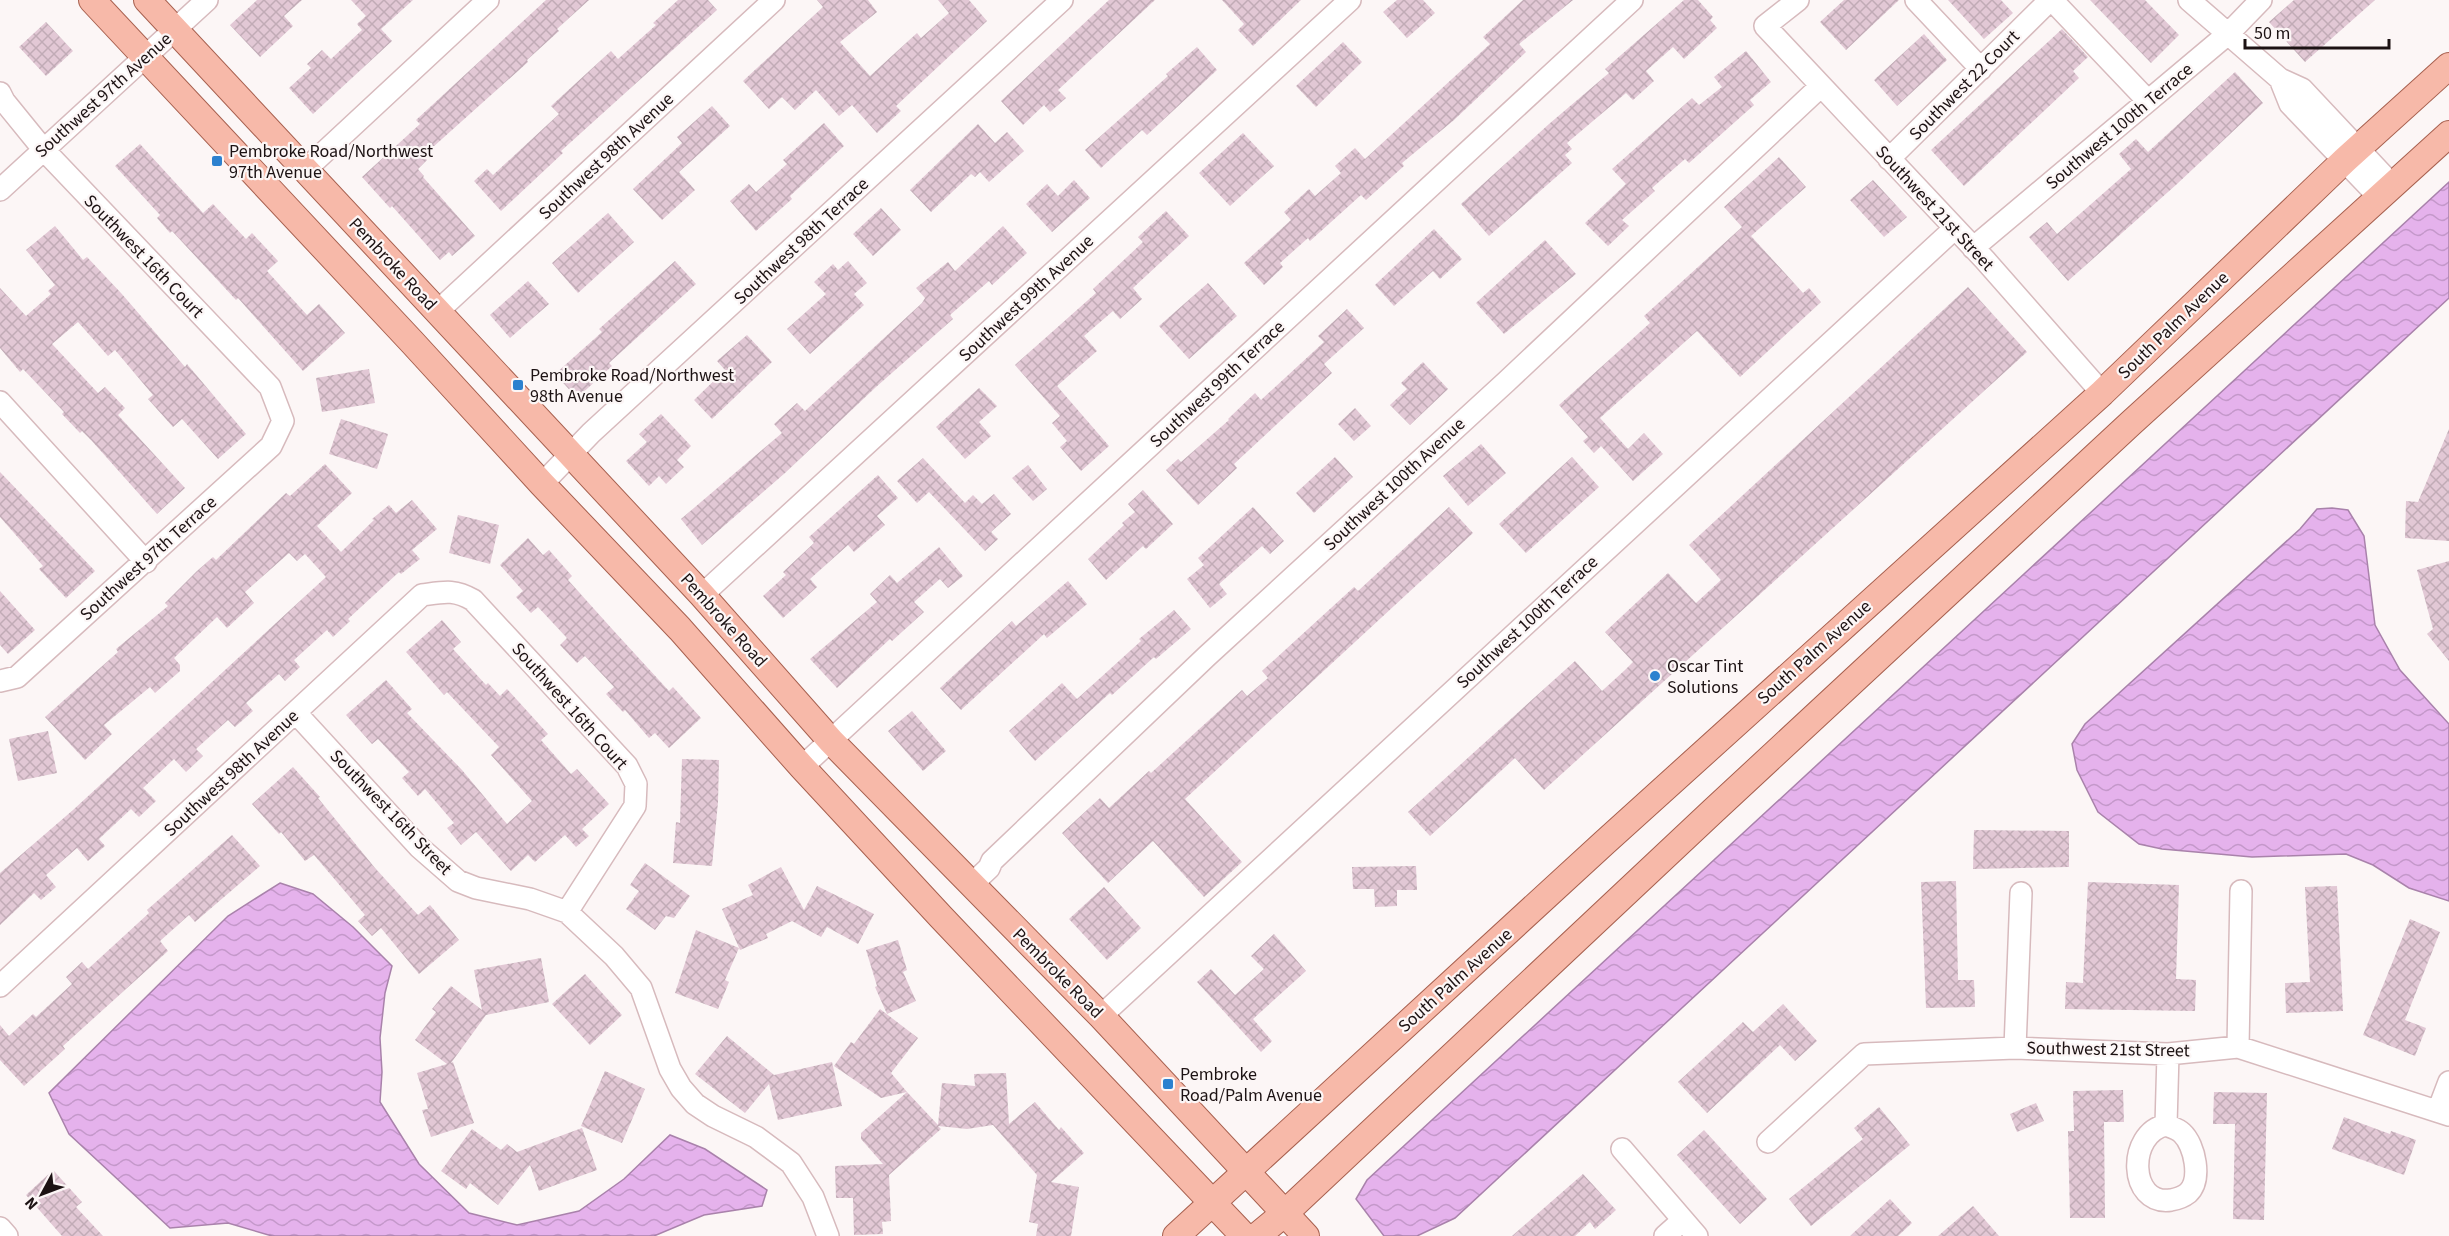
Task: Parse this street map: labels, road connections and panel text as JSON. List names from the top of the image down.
{
  "streets": {
    "main road": ["Pembroke Road", "South Palm Avenue"],
    "street": [
      "Southwest 22 Court",
      "Southwest 97th Avenue",
      "Southwest 100th Terrace",
      "Southwest 98th Avenue",
      "Southwest 21st Street",
      "Southwest 98th Terrace",
      "Southwest 16th Court",
      "Southwest 99th Avenue",
      "Southwest 99th Terrace",
      "Southwest 100th Avenue",
      "Southwest 97th Terrace",
      "Southwest 16th Street"
    ]
  },
  "crossings": [
    ["Southwest 22 Court", "Southwest 21st Street"],
    ["Southwest 97th Avenue", "Southwest 16th Court"],
    ["Southwest 97th Avenue", "Pembroke Road"],
    ["Southwest 100th Terrace", "Southwest 21st Street"],
    ["Southwest 100th Terrace", "Pembroke Road"],
    ["Southwest 98th Avenue", "Southwest 16th Court"],
    ["Southwest 98th Avenue", "Pembroke Road"],
    ["Southwest 98th Avenue", "Southwest 16th Street"],
    ["Southwest 21st Street", "South Palm Avenue"],
    ["Southwest 21st Street", "Southwest 100th Avenue"],
    ["Southwest 98th Terrace", "Pembroke Road"],
    ["Southwest 16th Court", "Southwest 97th Terrace"],
    ["Southwest 16th Court", "Southwest 16th Street"],
    ["Pembroke Road", "Southwest 99th Avenue"],
    ["Pembroke Road", "South Palm Avenue"],
    ["Pembroke Road", "Southwest 99th Terrace"],
    ["Pembroke Road", "Southwest 100th Avenue"]
  ],
  "places": {
    "transit": ["Pembroke Road/Northwest 97th Avenue", "Pembroke Road/Northwest 98th Avenue", "Pembroke Road/Palm Avenue"],
    "other": ["Oscar Tint Solutions"]
  },
  "scale_bar": "50 m",
  "north": "bottom left"
}
